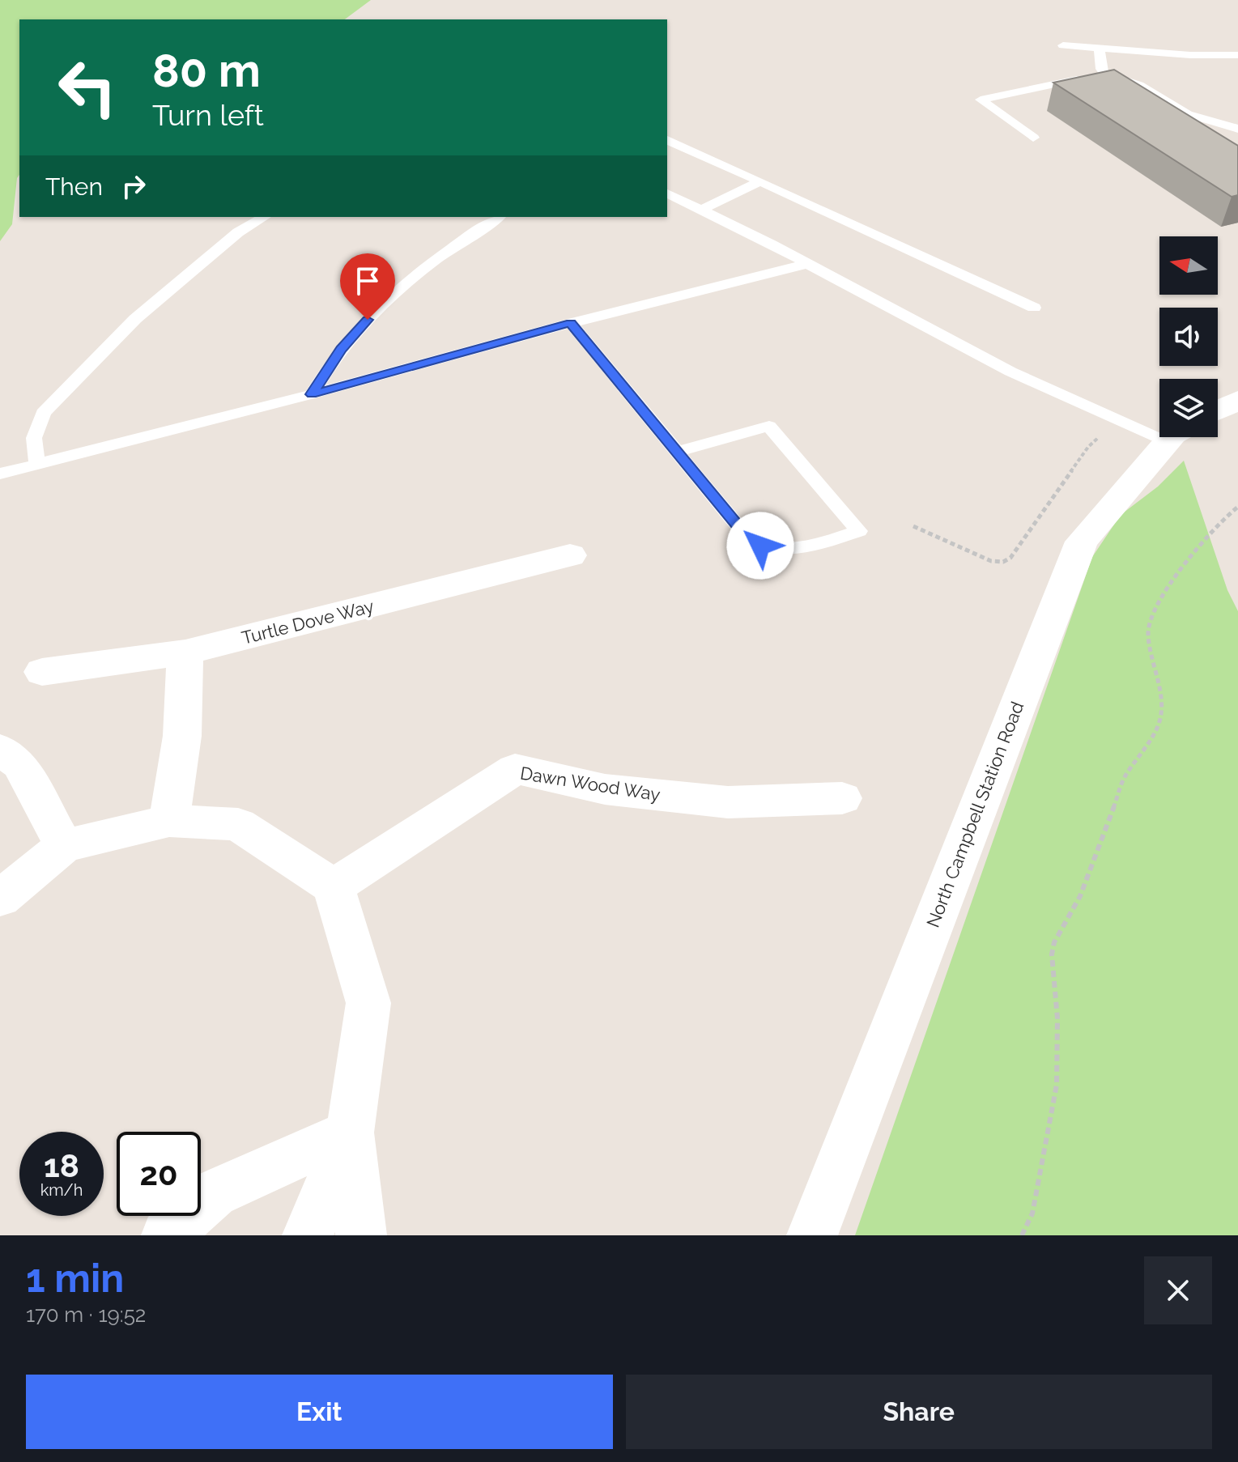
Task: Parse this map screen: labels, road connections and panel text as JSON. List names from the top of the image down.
{
  "streets": {
    "street": ["Turtle Dove Way", "Dawn Wood Way", "North Campbell Station Road"]
  },
  "north": "left",
  "page": {
    "turn": ["80 m", "Turn left"],
    "then": "Then",
    "speed": "18 km/h",
    "limit": "20",
    "heading": ["1 min", "170 m · 19:52"],
    "buttons": ["Exit", "Share"]
  }
}
